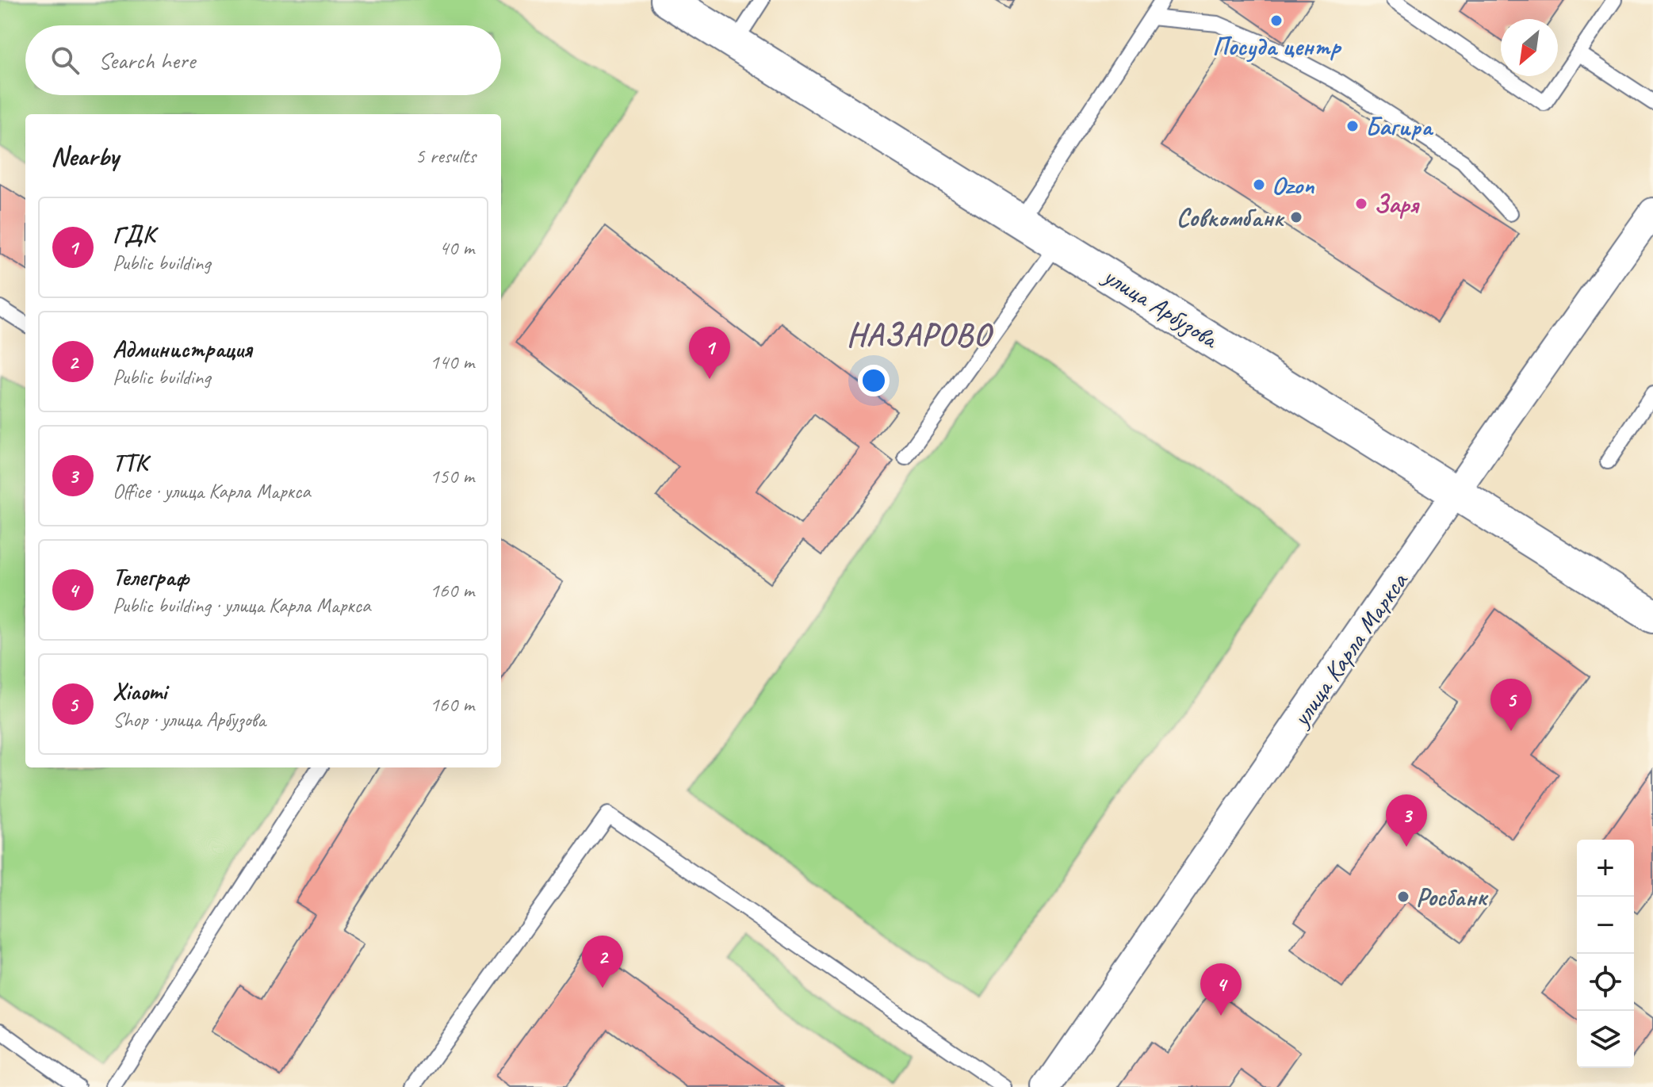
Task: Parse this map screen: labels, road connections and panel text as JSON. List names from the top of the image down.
{
  "streets": {
    "street": ["улица Арбузова", "улица Карла Маркса"]
  },
  "crossings": [
    ["улица Арбузова", "улица Карла Маркса"]
  ],
  "districts": ["НАЗАРОВО"],
  "places": [
    "Посуда центр",
    "Багира",
    "Ozon",
    "Заря",
    "Совкомбанк",
    "Росбанк"
  ],
  "north": "bottom left",
  "page": {
    "search": "Search here",
    "heading": ["Nearby", "5 results"],
    "list": [
      {
        "mark": "1",
        "name": "ГДК",
        "note": "Public building",
        "value": "40 m"
      },
      {
        "mark": "2",
        "name": "Администрация",
        "note": "Public building",
        "value": "140 m"
      },
      {
        "mark": "3",
        "name": "ТТК",
        "note": "Office · улица Карла Маркса",
        "value": "150 m"
      },
      {
        "mark": "4",
        "name": "Телеграф",
        "note": "Public building · улица Карла Маркса",
        "value": "160 m"
      },
      {
        "mark": "5",
        "name": "Xiaomi",
        "note": "Shop · улица Арбузова",
        "value": "160 m"
      }
    ],
    "pins": [
      "1",
      "5",
      "3",
      "2",
      "4"
    ],
    "map_buttons": ["+", "−"]
  }
}
